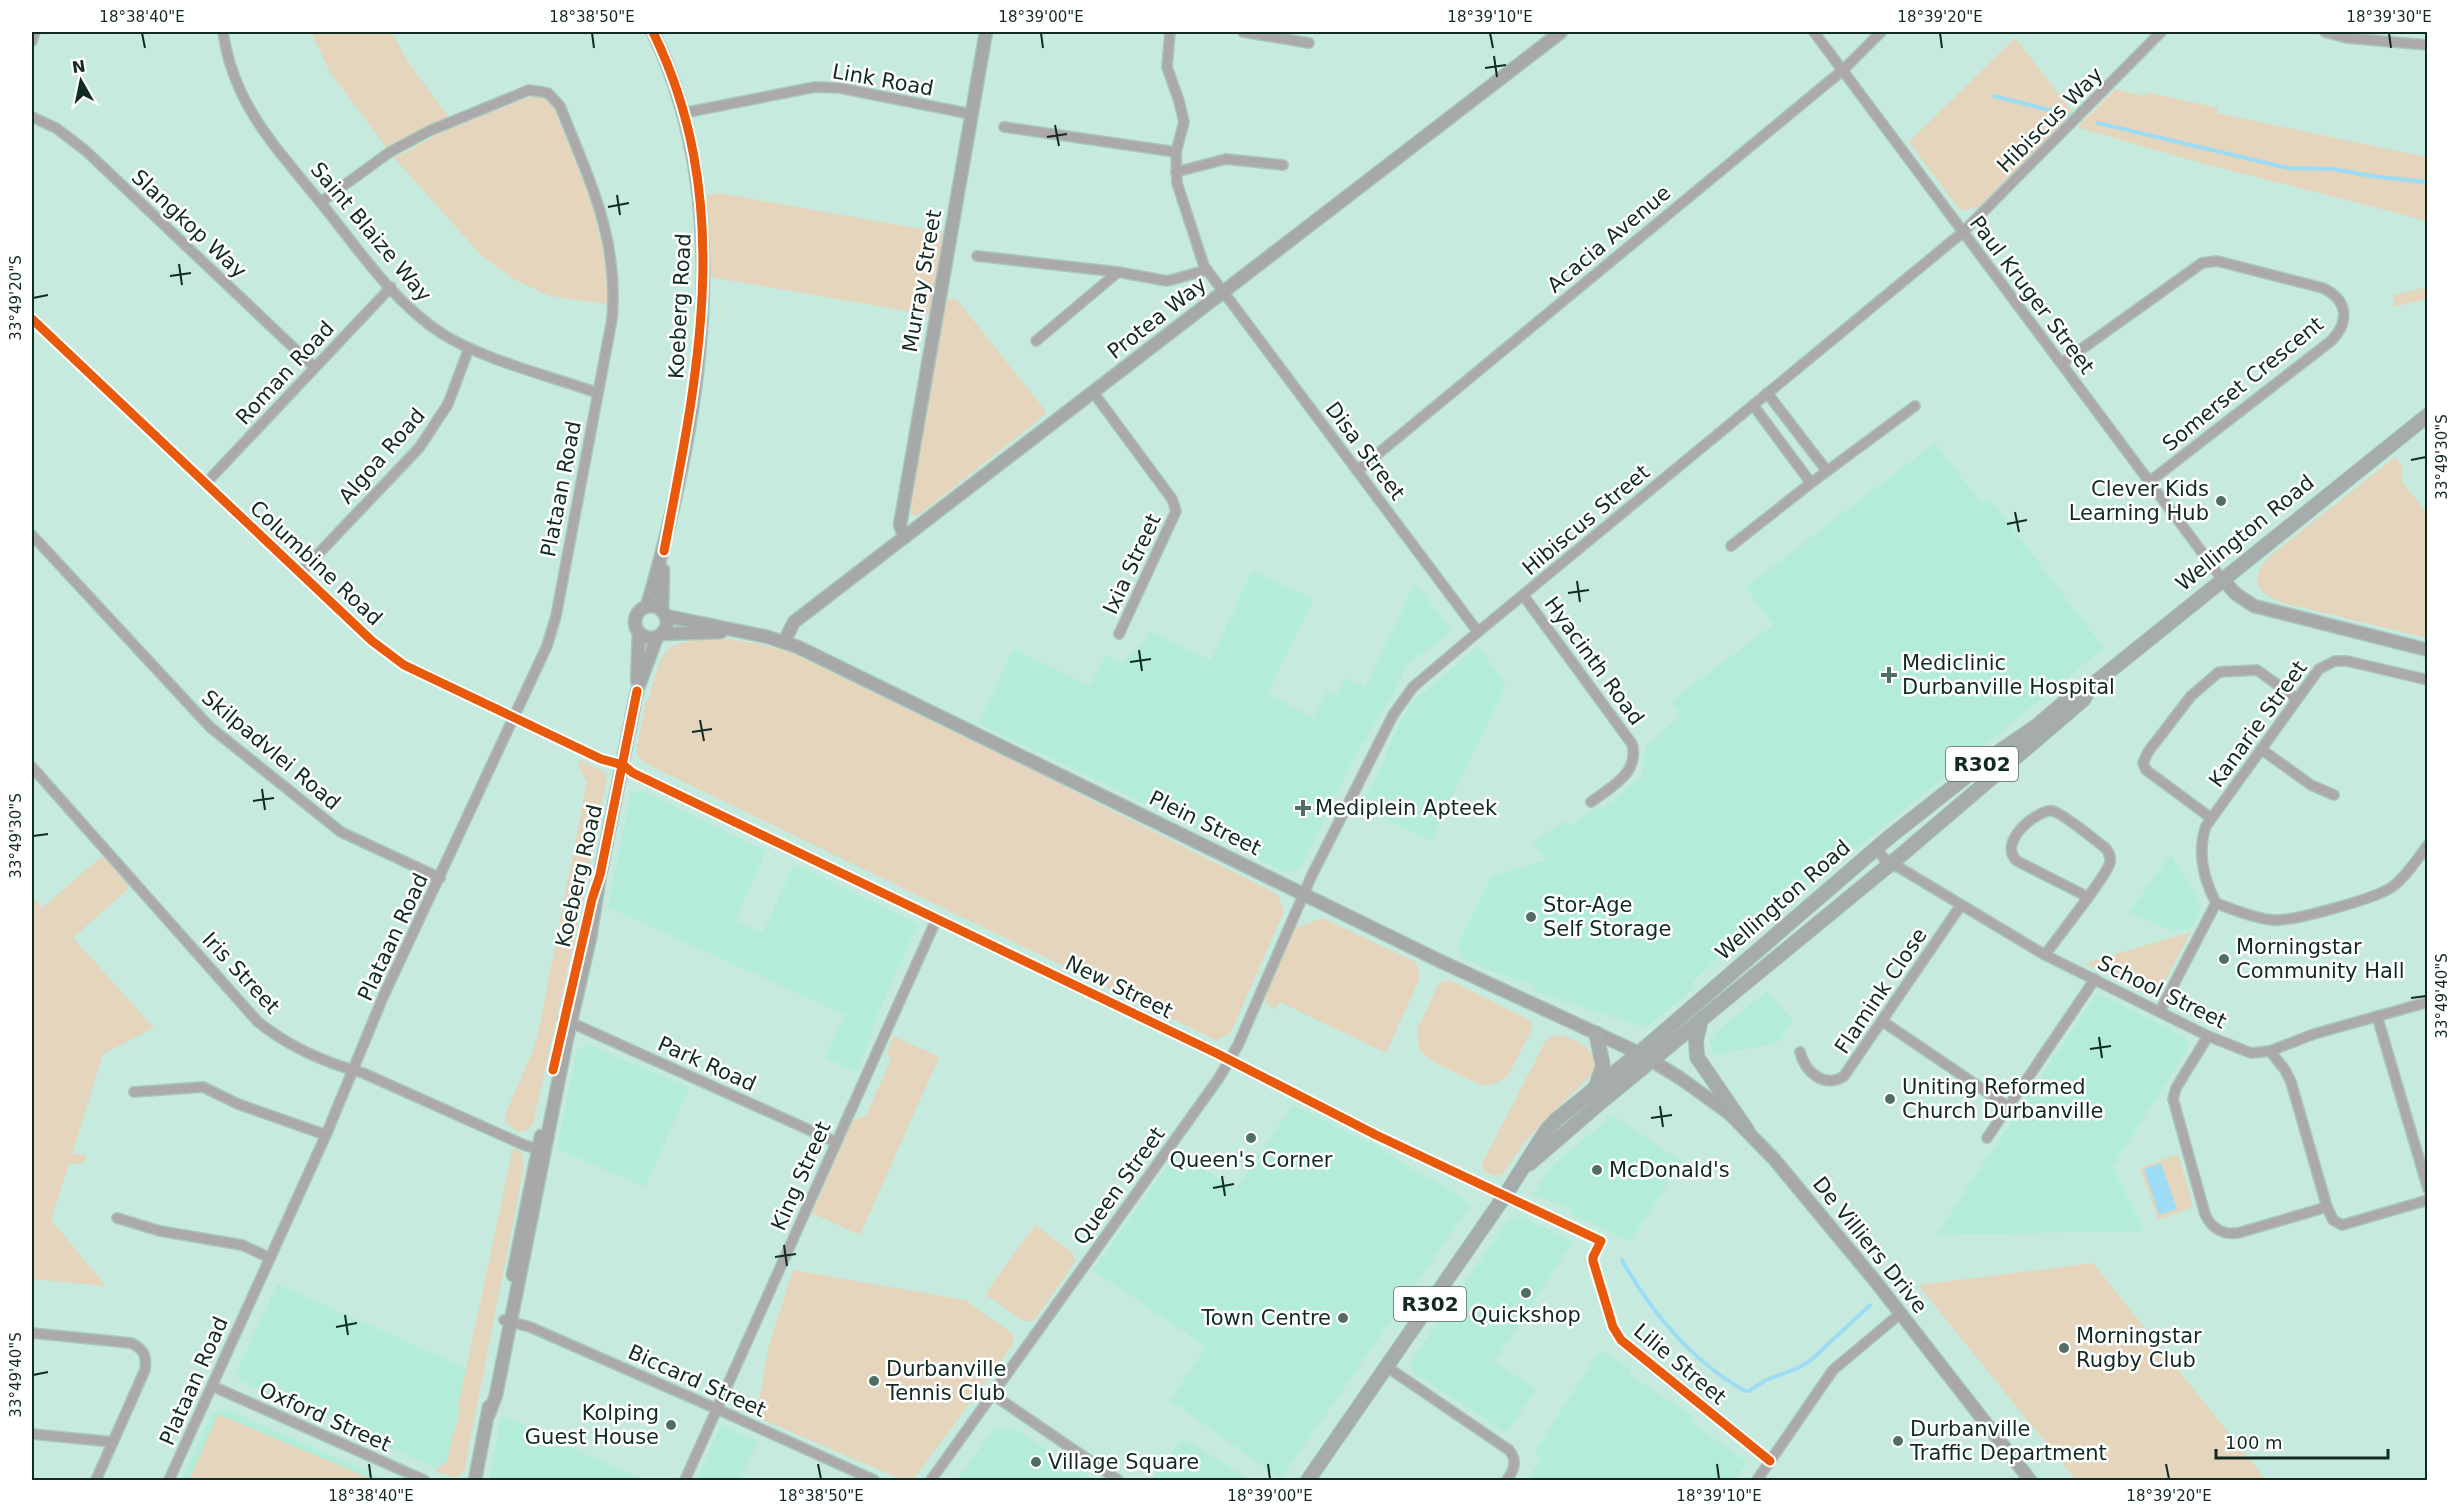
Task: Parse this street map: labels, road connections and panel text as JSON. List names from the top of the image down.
{
  "streets": {
    "main road": ["Wellington Road", "R302"],
    "street": [
      "Link Road",
      "Hibiscus Way",
      "Slangkop Way",
      "Saint Blaize Way",
      "Acacia Avenue",
      "Murray Street",
      "Paul Kruger Street",
      "Koeberg Road",
      "Protea Way",
      "Roman Road",
      "Somerset Crescent",
      "Disa Street",
      "Algoa Road",
      "Plataan Road",
      "Hibiscus Street",
      "Columbine Road",
      "Ixia Street",
      "Hyacinth Road",
      "Kanarie Street",
      "Skilpadvlei Road",
      "Plein Street",
      "Iris Street",
      "New Street",
      "Flamink Close",
      "School Street",
      "Park Road",
      "King Street",
      "Queen Street",
      "De Villiers Drive",
      "Lilie Street",
      "Biccard Street",
      "Oxford Street"
    ]
  },
  "crossings": [
    ["Link Road", "Murray Street"],
    ["Link Road", "Koeberg Road"],
    ["Hibiscus Way", "Paul Kruger Street"],
    ["Hibiscus Way", "Hibiscus Street"],
    ["Slangkop Way", "Roman Road"],
    ["Saint Blaize Way", "Roman Road"],
    ["Saint Blaize Way", "Algoa Road"],
    ["Saint Blaize Way", "Plataan Road"],
    ["Acacia Avenue", "Paul Kruger Street"],
    ["Acacia Avenue", "Disa Street"],
    ["Murray Street", "Protea Way"],
    ["Paul Kruger Street", "Somerset Crescent"],
    ["Paul Kruger Street", "Hibiscus Street"],
    ["Paul Kruger Street", "Wellington Road"],
    ["Koeberg Road", "Columbine Road"],
    ["Koeberg Road", "Plein Street"],
    ["Koeberg Road", "Iris Street"],
    ["Koeberg Road", "New Street"],
    ["Koeberg Road", "Park Road"],
    ["Koeberg Road", "Biccard Street"],
    ["Protea Way", "Disa Street"],
    ["Protea Way", "Ixia Street"],
    ["Protea Way", "Plein Street"],
    ["Roman Road", "Columbine Road"],
    ["Disa Street", "Hibiscus Street"],
    ["Algoa Road", "Columbine Road"],
    ["Plataan Road", "Columbine Road"],
    ["Plataan Road", "Skilpadvlei Road"],
    ["Plataan Road", "Iris Street"],
    ["Plataan Road", "Oxford Street"],
    ["Hibiscus Street", "Hyacinth Road"],
    ["Hibiscus Street", "Plein Street"],
    ["Hibiscus Street", "Queen Street"],
    ["Wellington Road", "Plein Street"],
    ["Wellington Road", "New Street"],
    ["Wellington Road", "School Street"],
    ["Wellington Road", "De Villiers Drive"],
    ["Columbine Road", "New Street"],
    ["Plein Street", "Queen Street"],
    ["Plein Street", "De Villiers Drive"],
    ["New Street", "King Street"],
    ["New Street", "Queen Street"],
    ["New Street", "Lilie Street"],
    ["Flamink Close", "School Street"],
    ["Park Road", "King Street"],
    ["King Street", "Biccard Street"]
  ],
  "places": {
    "other": [
      "Clever Kids Learning Hub",
      "Stor-Age Self Storage",
      "Morningstar Community Hall",
      "Uniting Reformed Church Durbanville",
      "Queen's Corner",
      "McDonald's",
      "Quickshop",
      "Town Centre",
      "Morningstar Rugby Club",
      "Durbanville Tennis Club",
      "Kolping Guest House",
      "Durbanville Traffic Department",
      "Village Square"
    ],
    "health": ["Mediclinic Durbanville Hospital", "Mediplein Apteek"]
  },
  "scale_bar": "100 m",
  "north": "top",
  "coordinates": [
    "18°38'40\"E",
    "18°38'50\"E",
    "18°39'00\"E",
    "18°39'10\"E",
    "18°39'20\"E",
    "18°39'30\"E",
    "33°49'20\"S",
    "33°49'30\"S",
    "33°49'40\"S"
  ]
}
